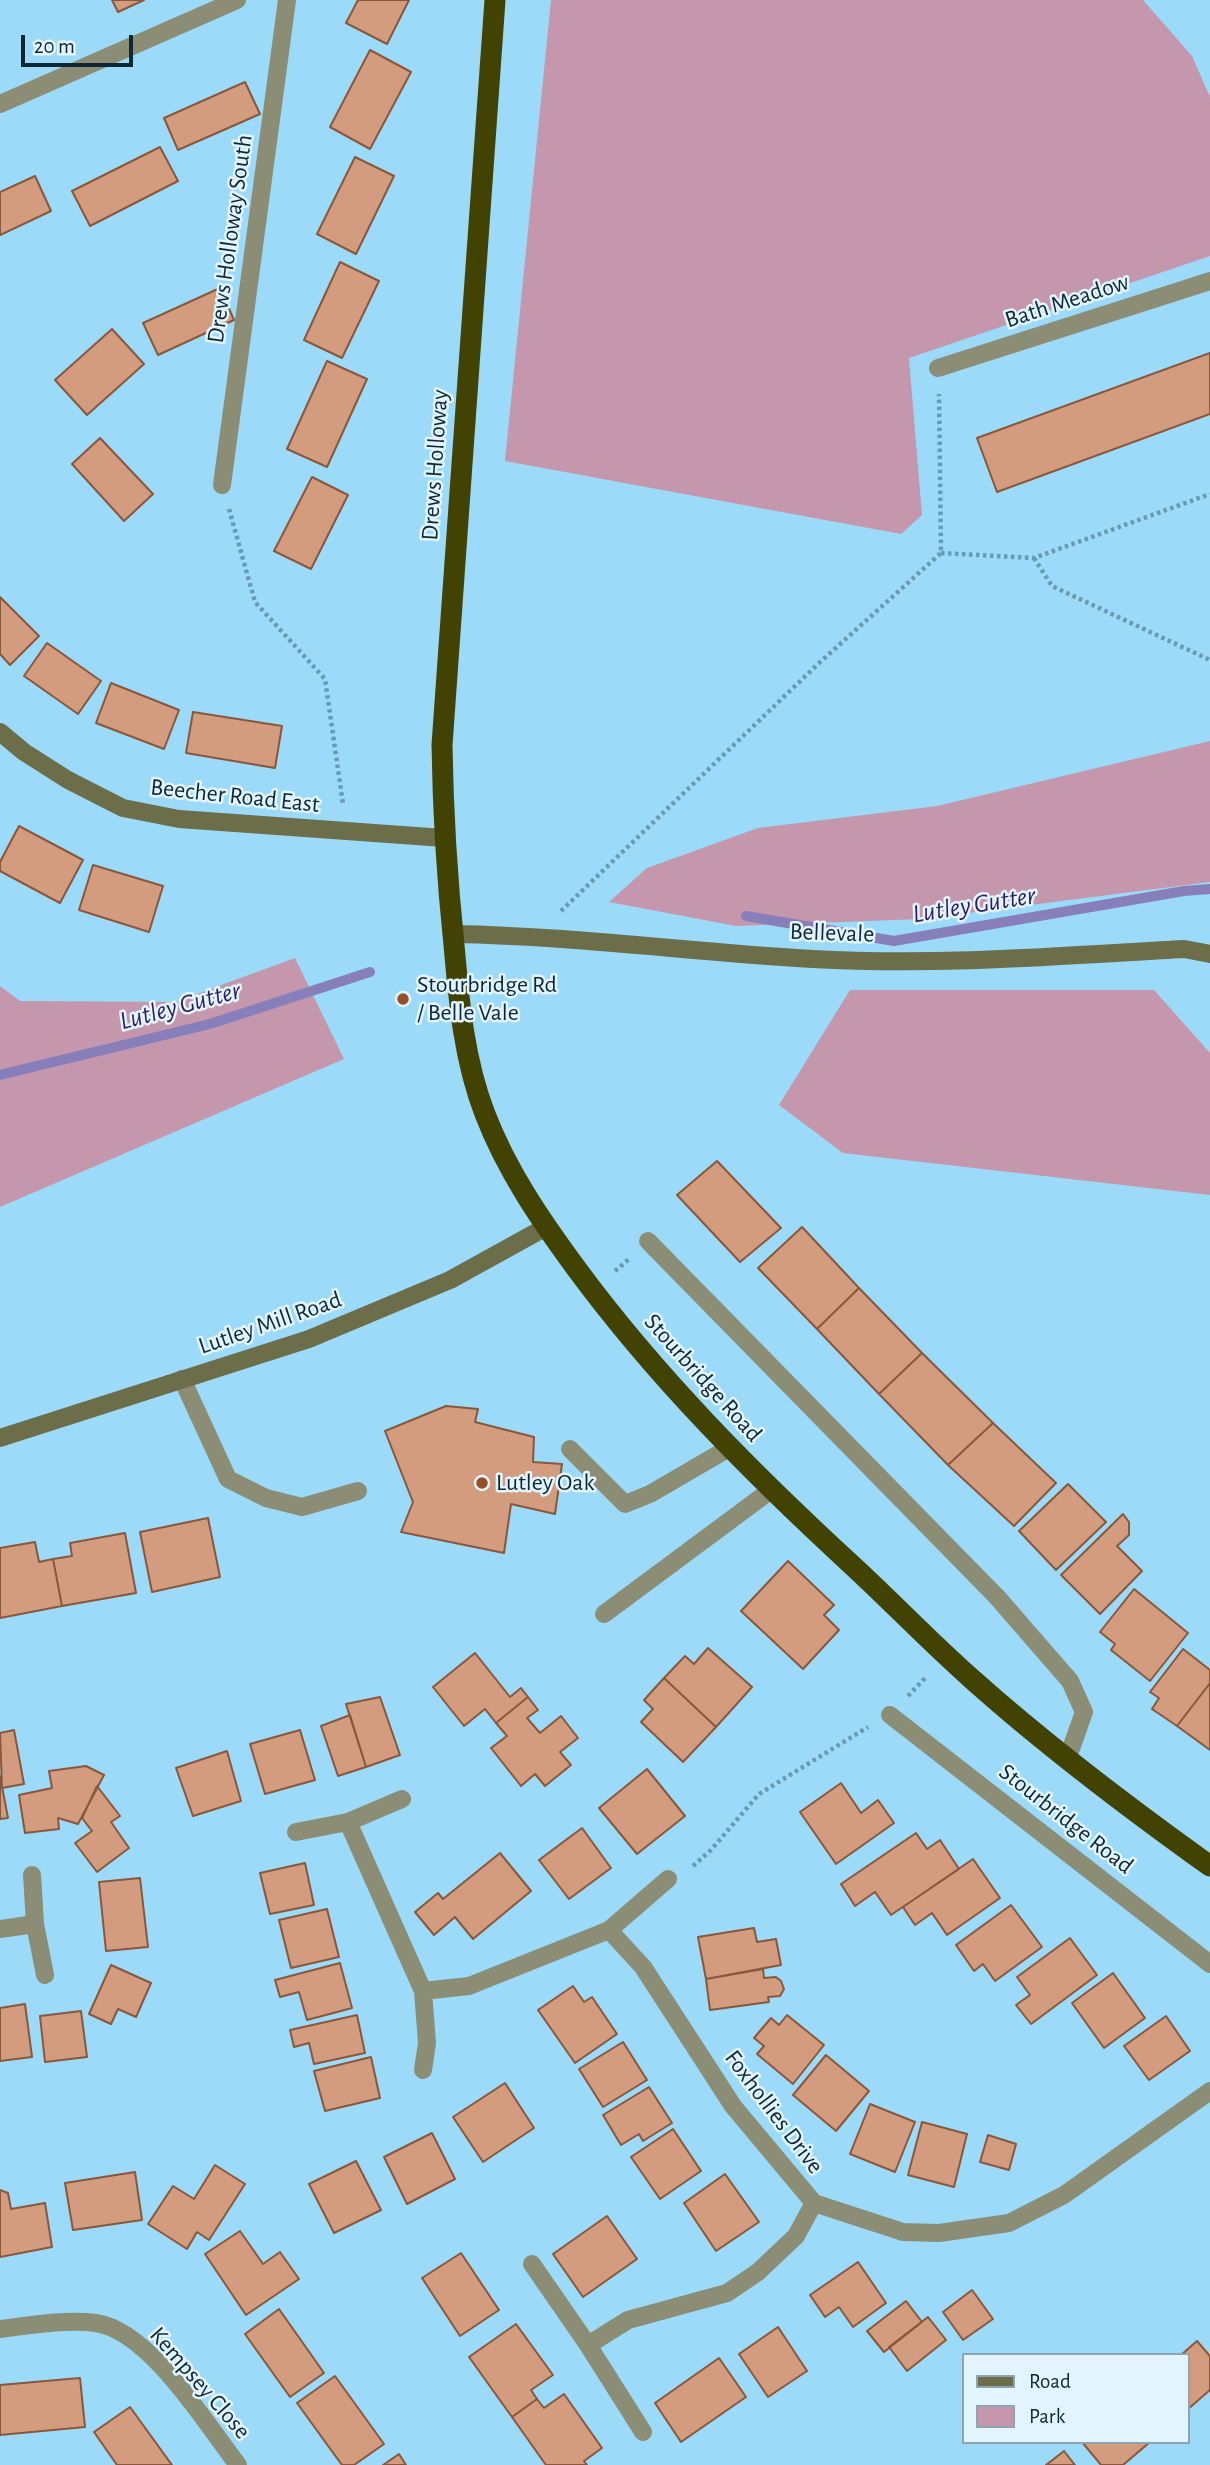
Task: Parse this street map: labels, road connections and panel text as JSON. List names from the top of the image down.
{
  "streets": {
    "highway": ["Drews Holloway", "Stourbridge Road"],
    "street": [
      "Drews Holloway South",
      "Bath Meadow",
      "Beecher Road East",
      "Bellevale",
      "Lutley Mill Road",
      "Foxhollies Drive",
      "Kempsey Close"
    ]
  },
  "crossings": [
    ["Drews Holloway", "Beecher Road East"],
    ["Drews Holloway", "Bellevale"],
    ["Drews Holloway", "Stourbridge Road"],
    ["Bellevale", "Stourbridge Road"],
    ["Lutley Mill Road", "Stourbridge Road"]
  ],
  "water": ["Lutley Gutter"],
  "places": ["Stourbridge Rd / Belle Vale", "Lutley Oak"],
  "legend": ["Road", "Park"],
  "scale_bar": "20 m"
}
